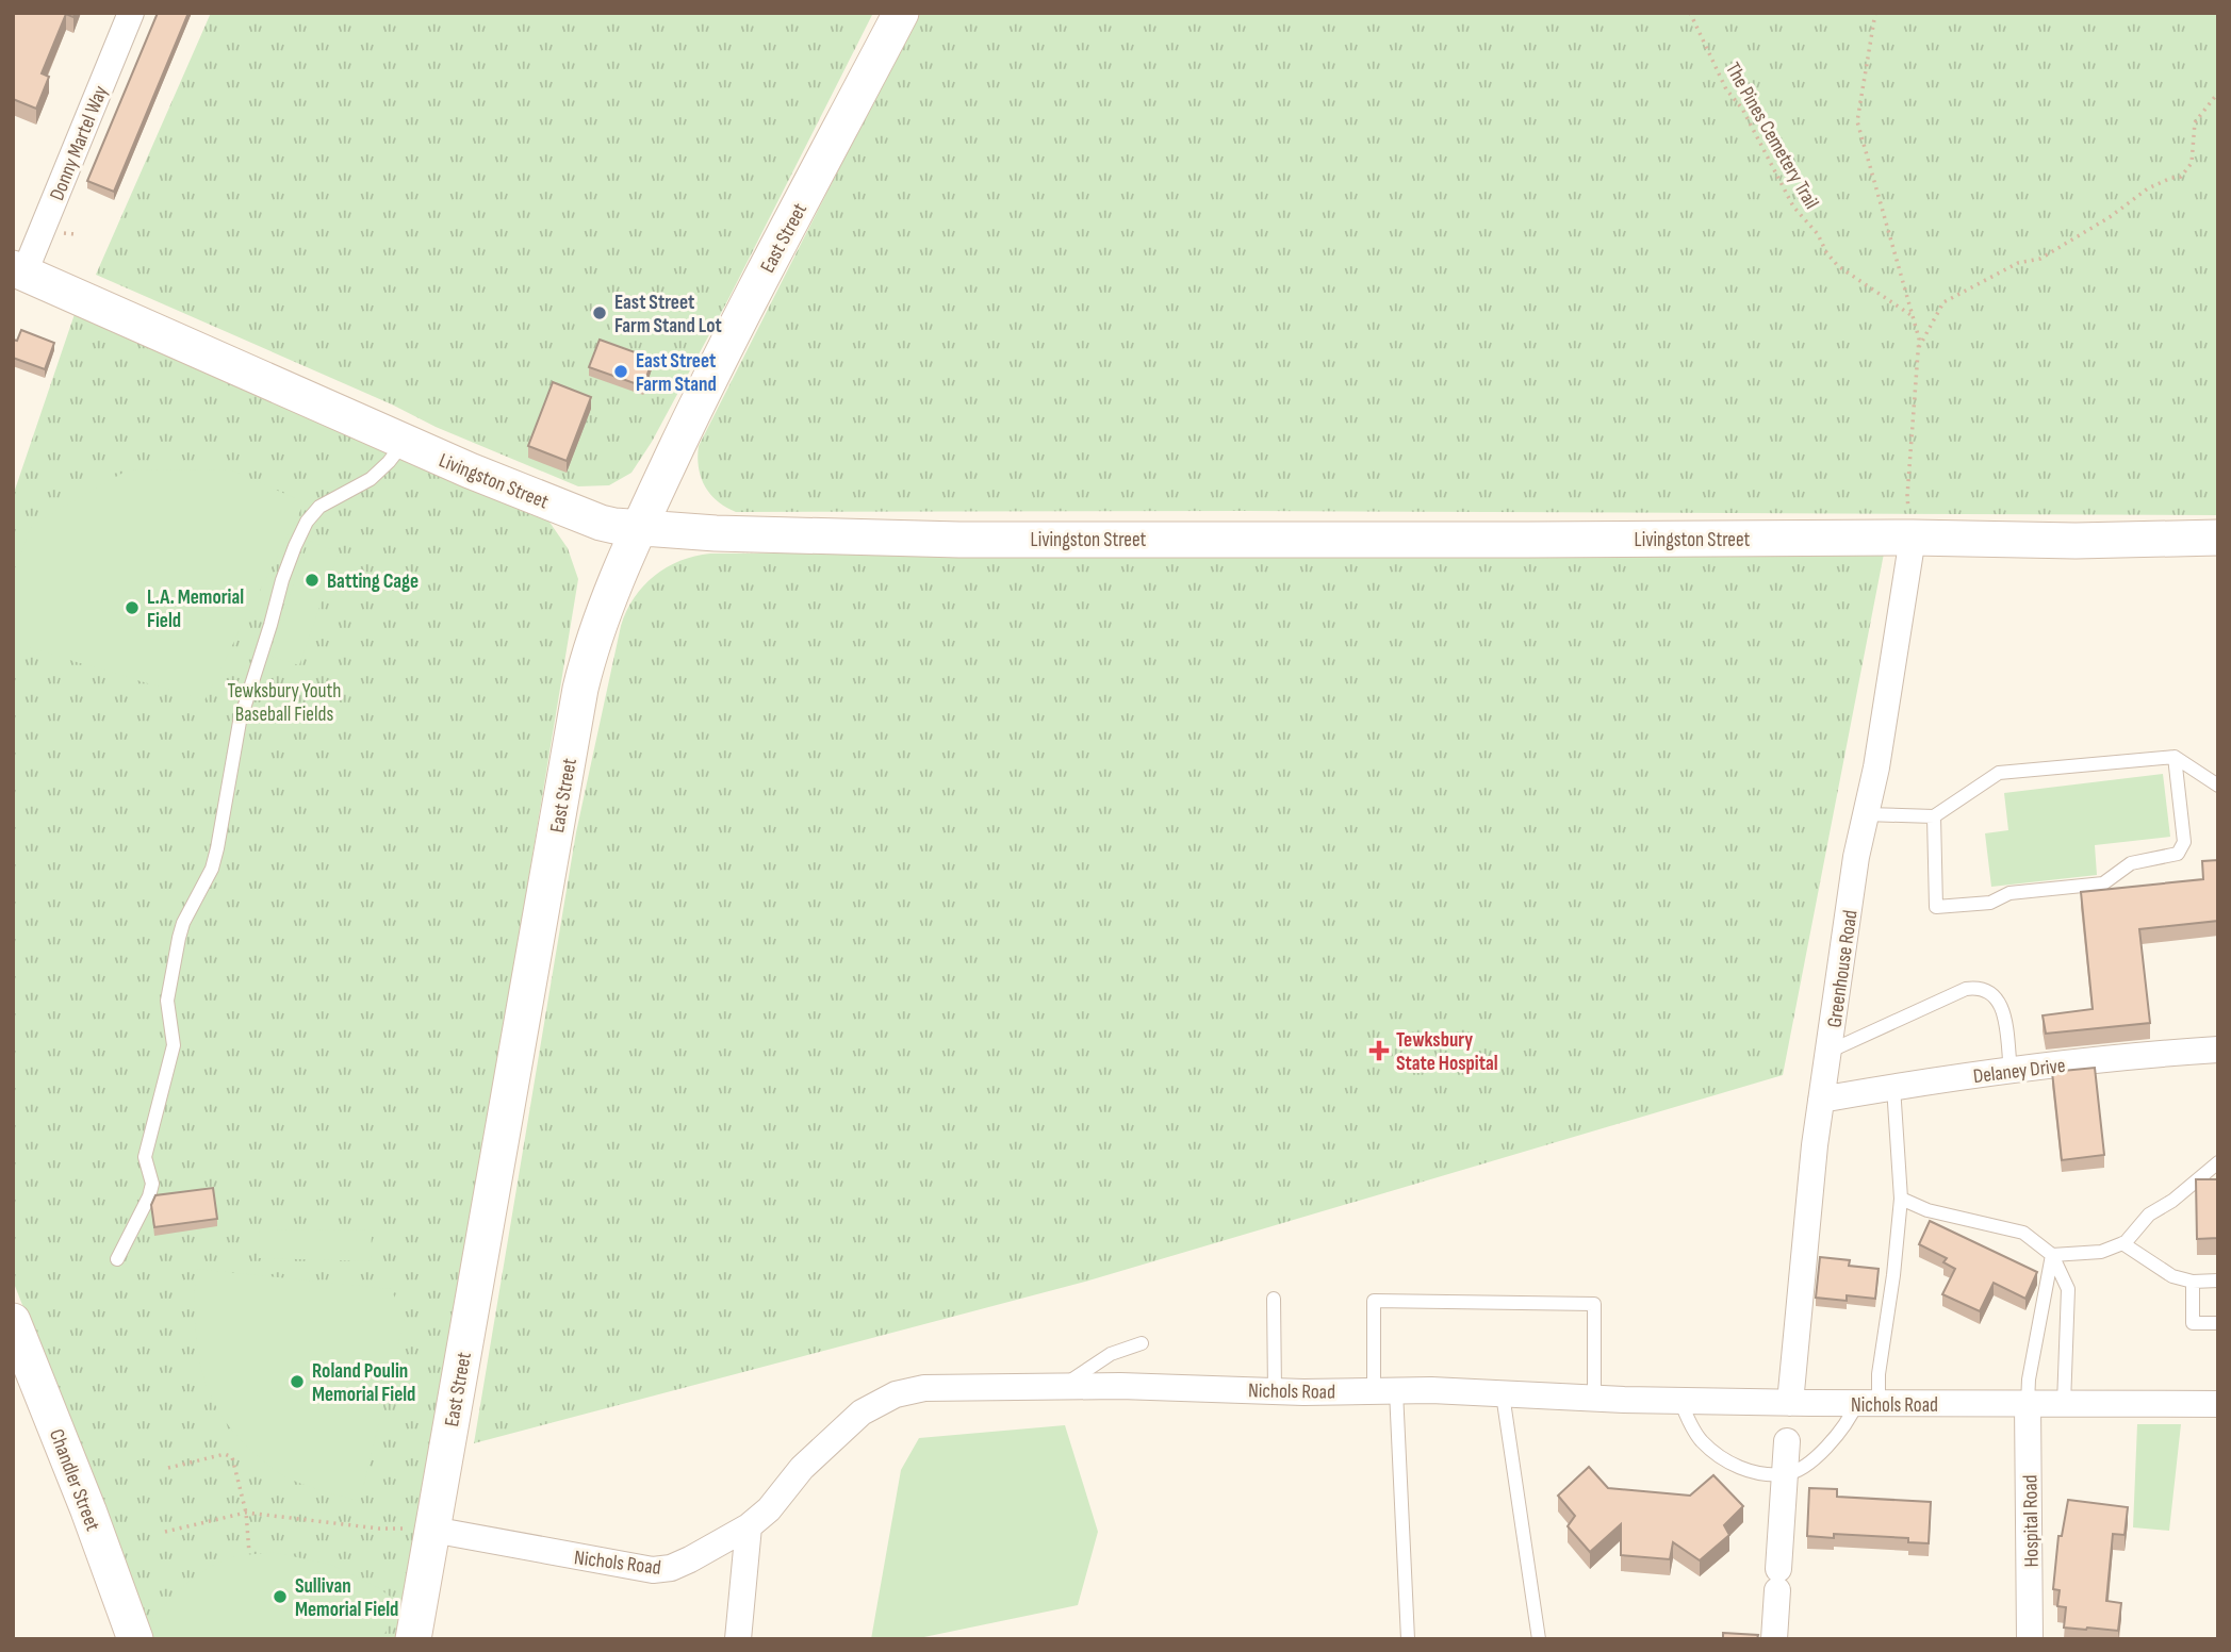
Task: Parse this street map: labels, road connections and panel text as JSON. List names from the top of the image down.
{
  "streets": {
    "street": [
      "Donny Martel Way",
      "East Street",
      "Livingston Street",
      "Greenhouse Road",
      "Delaney Drive",
      "Nichols Road",
      "Chandler Street",
      "Hospital Road"
    ],
    "path": ["The Pines Cemetery Trail"]
  },
  "crossings": [
    ["Donny Martel Way", "Livingston Street"],
    ["East Street", "Livingston Street"],
    ["East Street", "Nichols Road"],
    ["Livingston Street", "Greenhouse Road"],
    ["Greenhouse Road", "Delaney Drive"],
    ["Greenhouse Road", "Nichols Road"],
    ["Nichols Road", "Hospital Road"]
  ],
  "parks": ["Tewksbury Youth Baseball Fields"],
  "places": {
    "other": [
      "East Street Farm Stand Lot",
      "East Street Farm Stand",
      "Batting Cage",
      "L.A. Memorial Field",
      "Roland Poulin Memorial Field",
      "Sullivan Memorial Field"
    ],
    "health": ["Tewksbury State Hospital"]
  }
}
